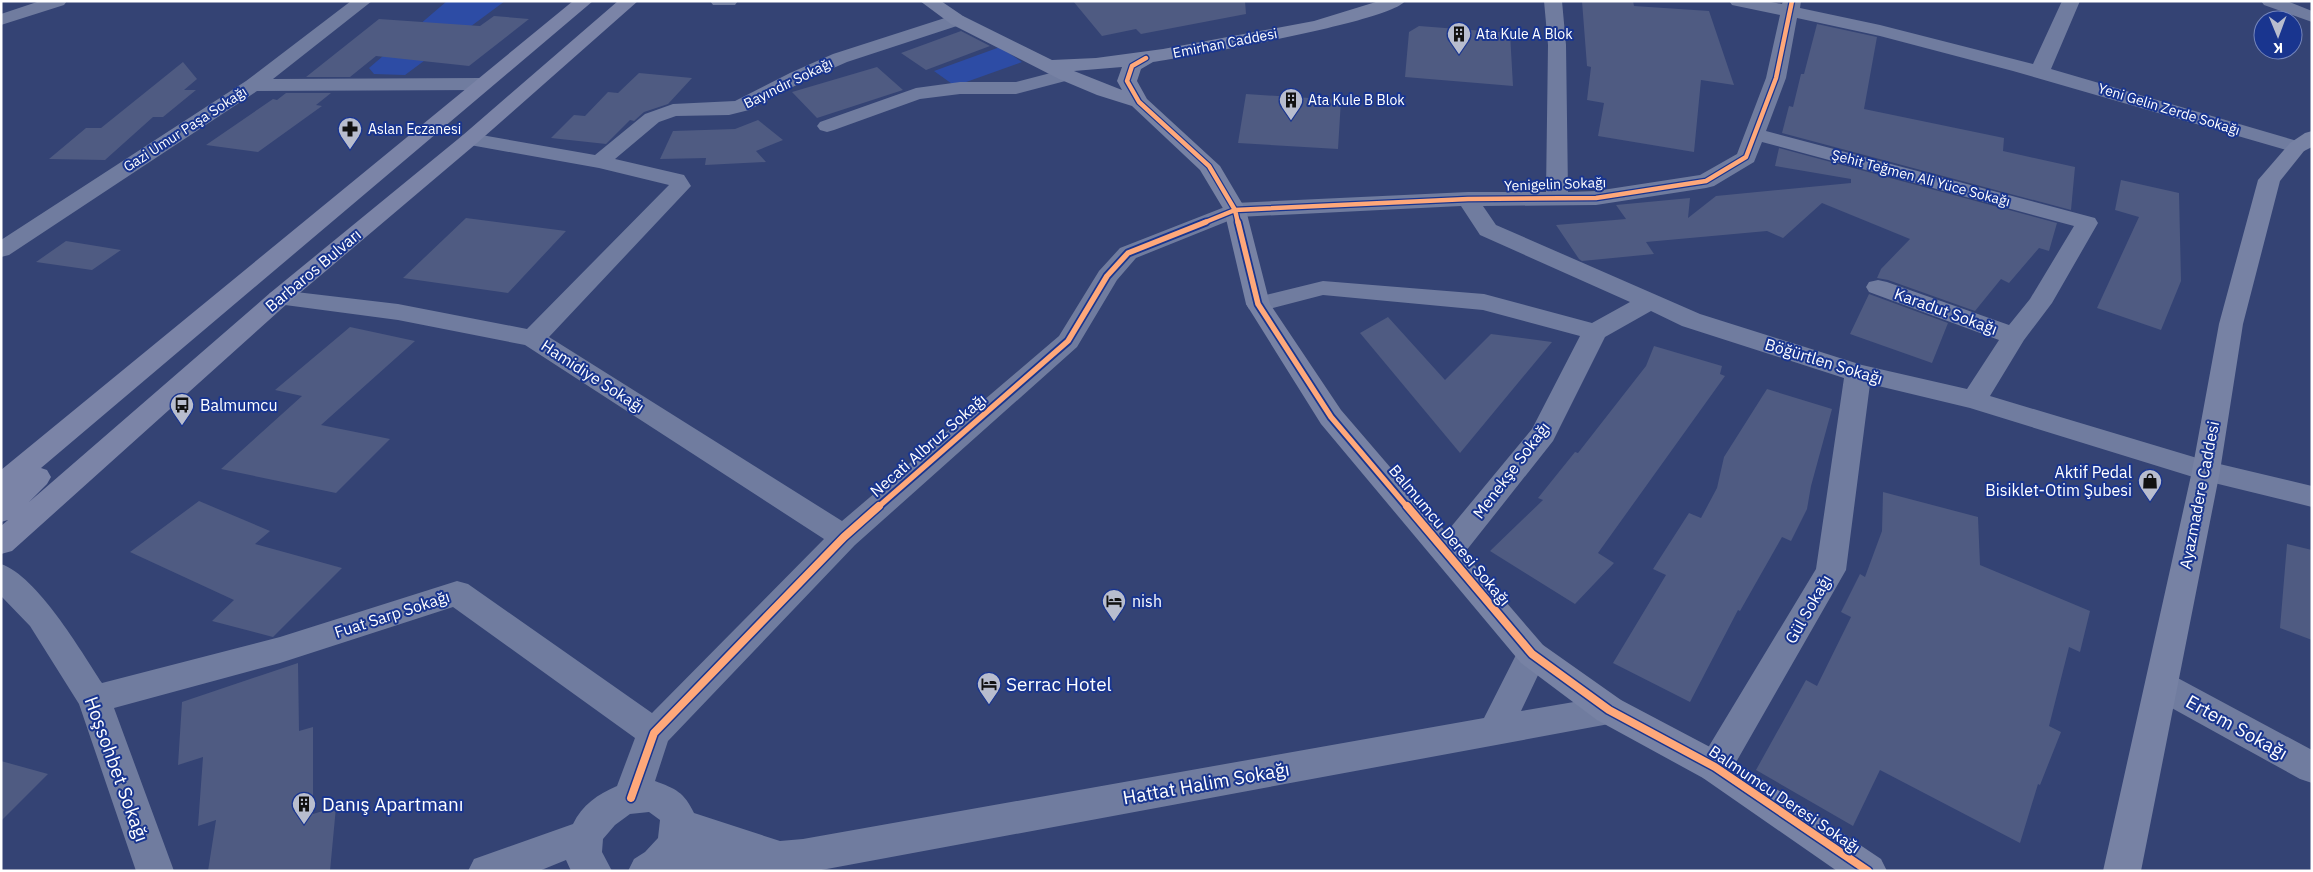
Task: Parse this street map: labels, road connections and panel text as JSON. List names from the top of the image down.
{
  "streets": {
    "main road": ["Barbaros Bulvarı"],
    "street": [
      "Emirhan Caddesi",
      "Bayındır Sokağı",
      "Yeni Gelin Zerde Sokağı",
      "Gazi Umur Paşa Sokağı",
      "Şehit Teğmen Ali Yüce Sokağı",
      "Yenigelin Sokağı",
      "Karadut Sokağı",
      "Böğürtlen Sokağı",
      "Hamidiye Sokağı",
      "Necati Albruz Sokağı",
      "Menekşe Sokağı",
      "Ayazmadere Caddesi",
      "Balmumcu Deresi Sokağı",
      "Gül Sokağı",
      "Fuat Sarp Sokağı",
      "Ertem Sokağı",
      "Hoşsohbet Sokağı",
      "Hattat Halim Sokağı"
    ]
  },
  "crossings": [
    ["Yeni Gelin Zerde Sokağı", "Yenigelin Sokağı"],
    ["Yeni Gelin Zerde Sokağı", "Ayazmadere Caddesi"],
    ["Şehit Teğmen Ali Yüce Sokağı", "Yenigelin Sokağı"],
    ["Şehit Teğmen Ali Yüce Sokağı", "Karadut Sokağı"],
    ["Yenigelin Sokağı", "Böğürtlen Sokağı"],
    ["Yenigelin Sokağı", "Necati Albruz Sokağı"],
    ["Yenigelin Sokağı", "Balmumcu Deresi Sokağı"],
    ["Barbaros Bulvarı", "Hamidiye Sokağı"],
    ["Karadut Sokağı", "Böğürtlen Sokağı"],
    ["Böğürtlen Sokağı", "Ayazmadere Caddesi"],
    ["Böğürtlen Sokağı", "Gül Sokağı"],
    ["Hamidiye Sokağı", "Necati Albruz Sokağı"],
    ["Necati Albruz Sokağı", "Balmumcu Deresi Sokağı"],
    ["Necati Albruz Sokağı", "Fuat Sarp Sokağı"],
    ["Menekşe Sokağı", "Balmumcu Deresi Sokağı"],
    ["Ayazmadere Caddesi", "Ertem Sokağı"],
    ["Balmumcu Deresi Sokağı", "Gül Sokağı"],
    ["Balmumcu Deresi Sokağı", "Hattat Halim Sokağı"],
    ["Fuat Sarp Sokağı", "Hoşsohbet Sokağı"]
  ],
  "places": {
    "building": ["Ata Kule A Blok", "Ata Kule B Blok", "Danış Apartmanı"],
    "pharmacy": ["Aslan Eczanesi"],
    "bus stop": ["Balmumcu"],
    "shop": ["Aktif Pedal Bisiklet-Otim Şubesi"],
    "hotel": ["nish", "Serrac Hotel"]
  },
  "north": "bottom"
}
